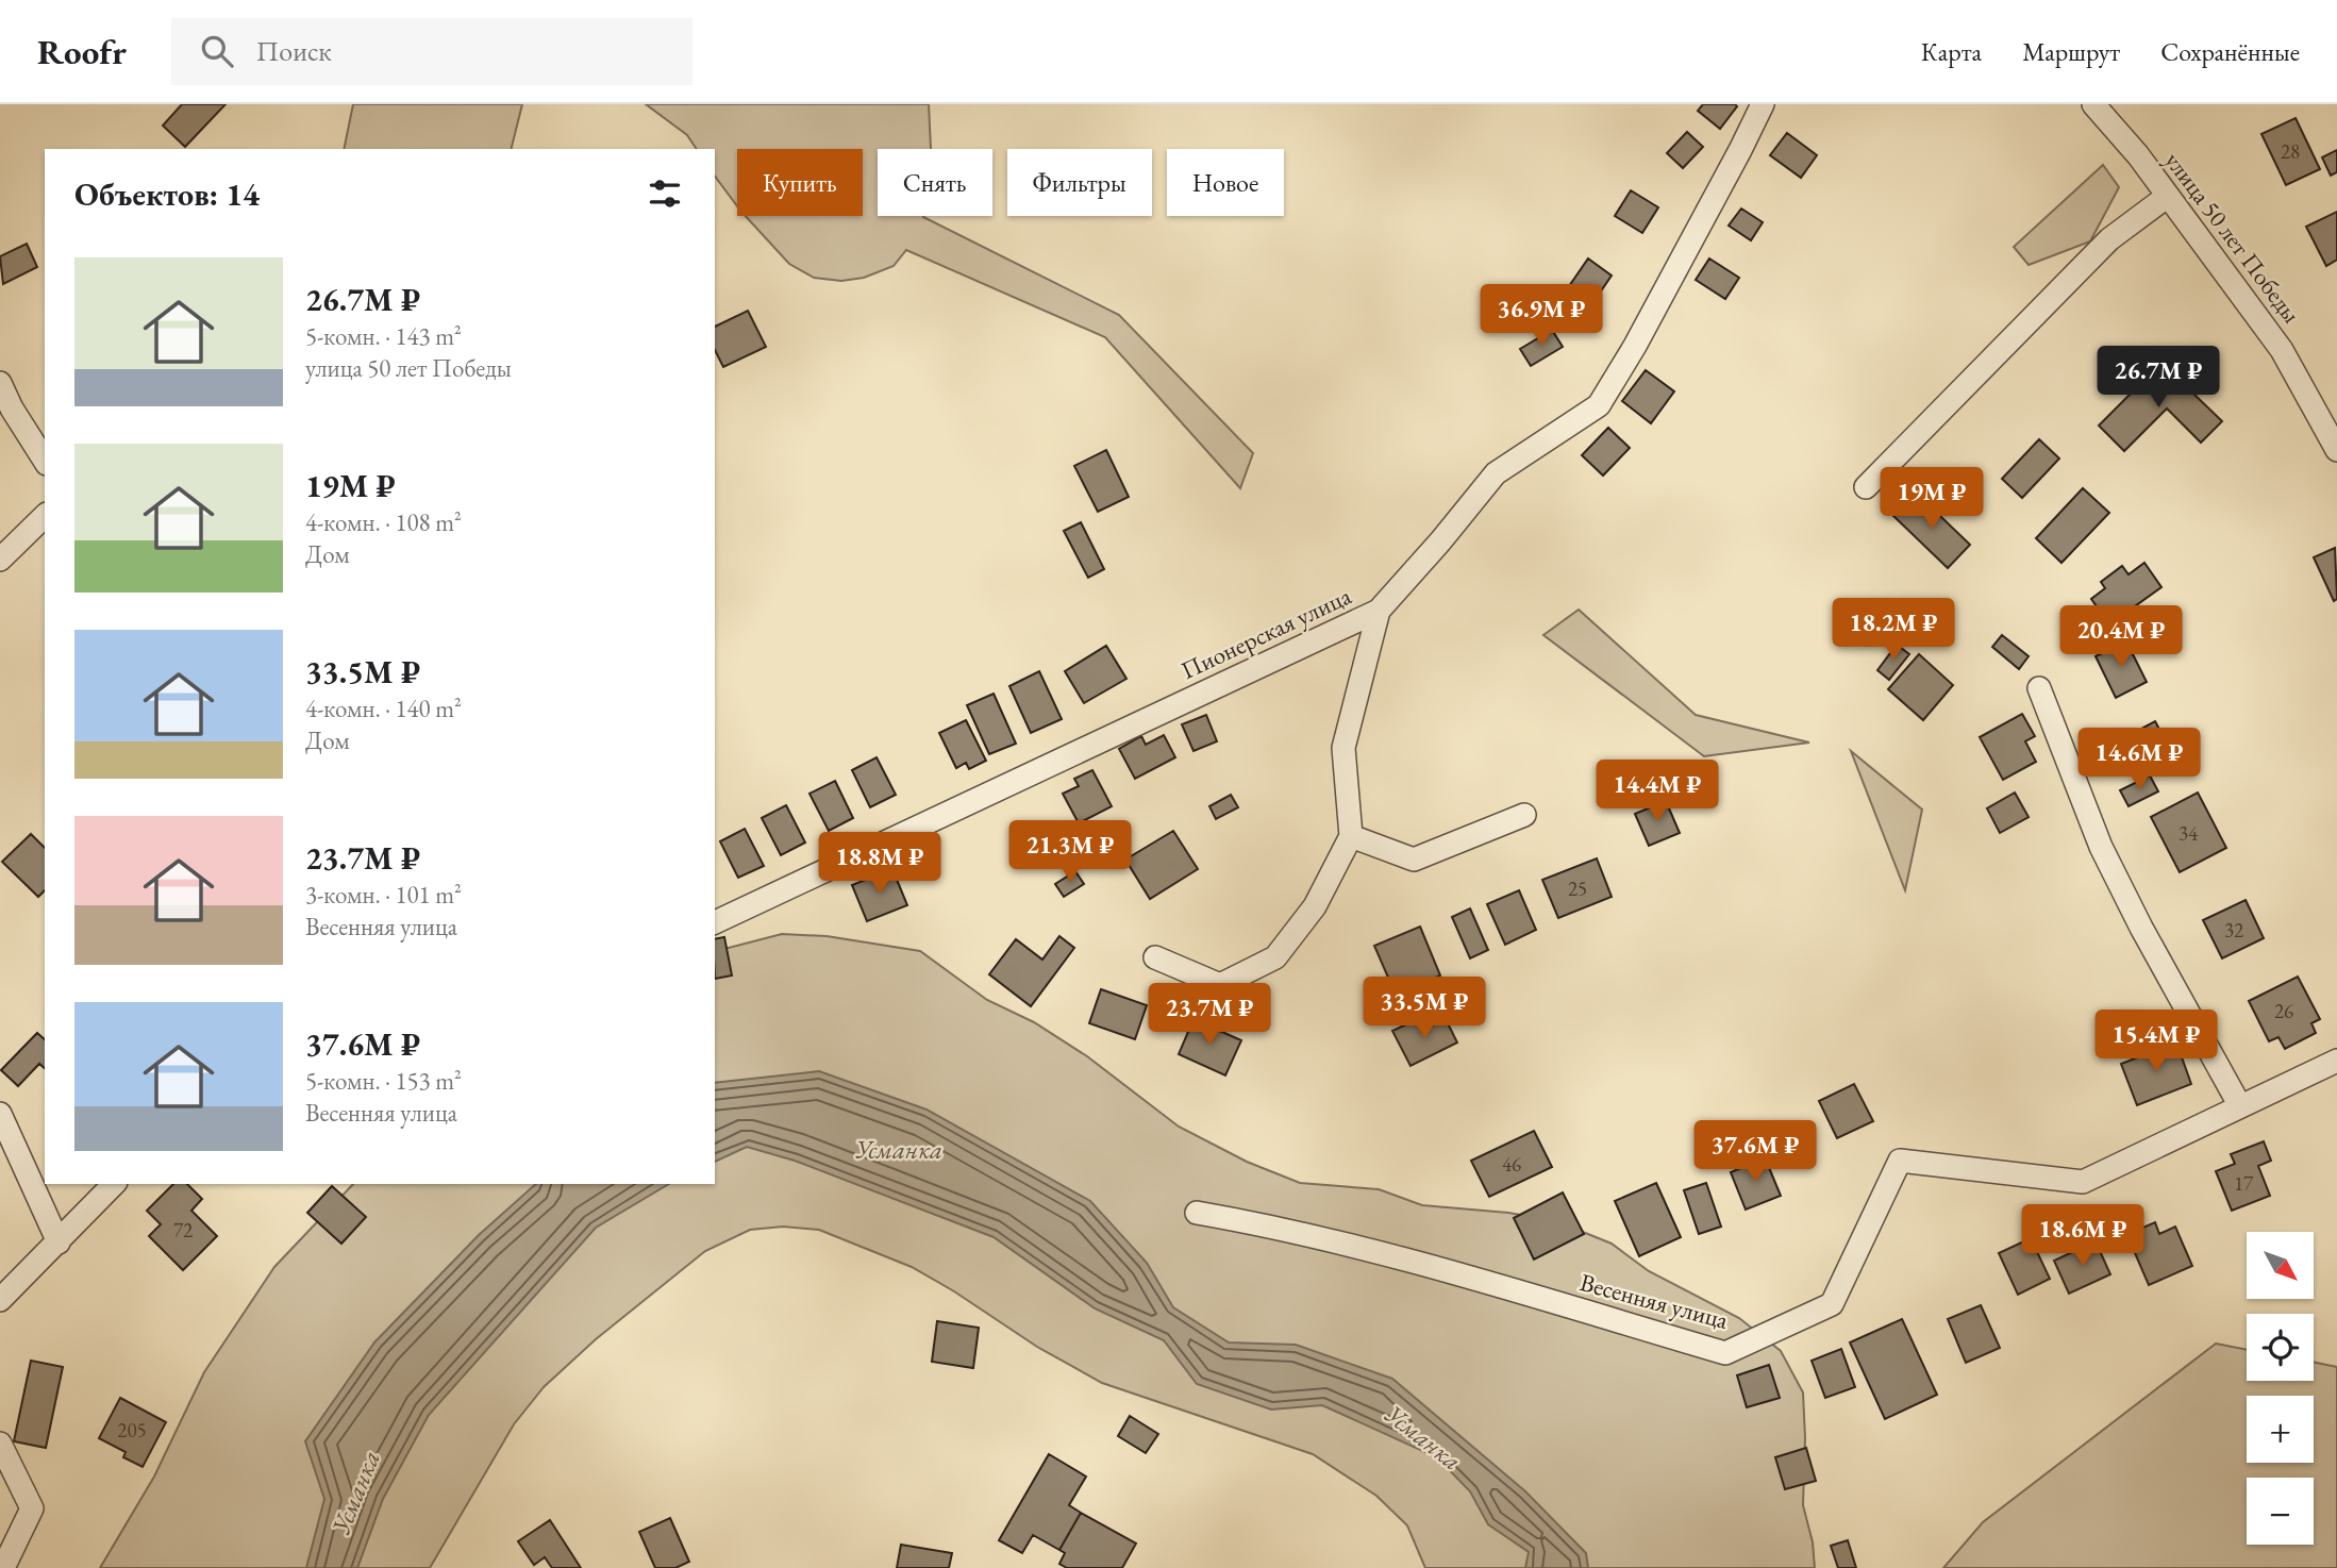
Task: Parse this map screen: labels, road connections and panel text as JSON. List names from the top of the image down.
{
  "streets": {
    "street": ["улица 50 лет Победы", "Пионерская улица", "Весенняя улица"]
  },
  "water": ["Усманка"],
  "house_numbers": [
    "28",
    "34",
    "25",
    "32",
    "26",
    "46",
    "17",
    "72",
    "205"
  ],
  "north": "bottom right",
  "page": {
    "header": "Roofr",
    "search": "Поиск",
    "nav": ["Карта", "Маршрут", "Сохранённые"],
    "chip": [
      "Купить",
      "Снять",
      "Фильтры",
      "Новое"
    ],
    "heading": "Объектов: 14",
    "list": [
      {
        "name": "26.7M ₽",
        "note": "5-комн. · 143 m² · улица 50 лет Победы"
      },
      {
        "name": "19M ₽",
        "note": "4-комн. · 108 m² · Дом"
      },
      {
        "name": "33.5M ₽",
        "note": "4-комн. · 140 m² · Дом"
      },
      {
        "name": "23.7M ₽",
        "note": "3-комн. · 101 m² · Весенняя улица"
      },
      {
        "name": "37.6M ₽",
        "note": "5-комн. · 153 m² · Весенняя улица"
      }
    ],
    "price": [
      "36.9M ₽",
      "26.7M ₽",
      "19M ₽",
      "18.2M ₽",
      "20.4M ₽",
      "14.6M ₽",
      "14.4M ₽",
      "21.3M ₽",
      "18.8M ₽",
      "33.5M ₽",
      "23.7M ₽",
      "15.4M ₽",
      "37.6M ₽",
      "18.6M ₽"
    ],
    "map_buttons": ["+", "−"]
  }
}
